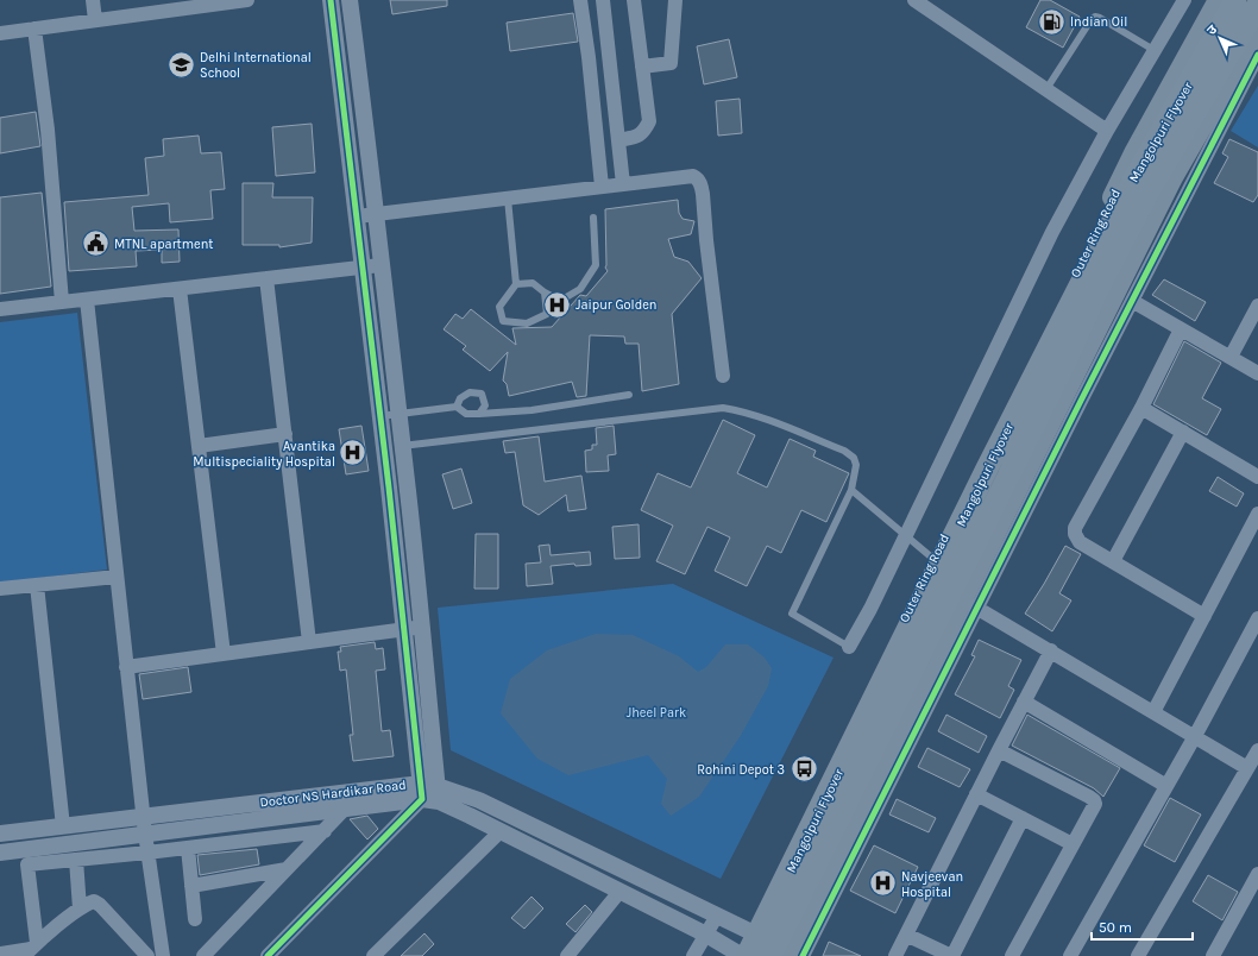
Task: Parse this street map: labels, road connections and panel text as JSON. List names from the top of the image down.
{
  "streets": {
    "highway": ["Mangolpuri Flyover"],
    "main road": ["Outer Ring Road"],
    "street": ["Doctor NS Hardikar Road"]
  },
  "crossings": [
    ["Mangolpuri Flyover", "Outer Ring Road"],
    ["Mangolpuri Flyover", "Doctor NS Hardikar Road"],
    ["Outer Ring Road", "Doctor NS Hardikar Road"]
  ],
  "parks": ["Jheel Park"],
  "places": {
    "fuel station": ["Indian Oil"],
    "school or university": ["Delhi International School"],
    "public building": ["MTNL apartment"],
    "hospital": ["Jaipur Golden", "Avantika Multispeciality Hospital", "Navjeevan Hospital"],
    "bus stop": ["Rohini Depot 3"]
  },
  "scale_bar": "50 m",
  "north": "top left"
}
